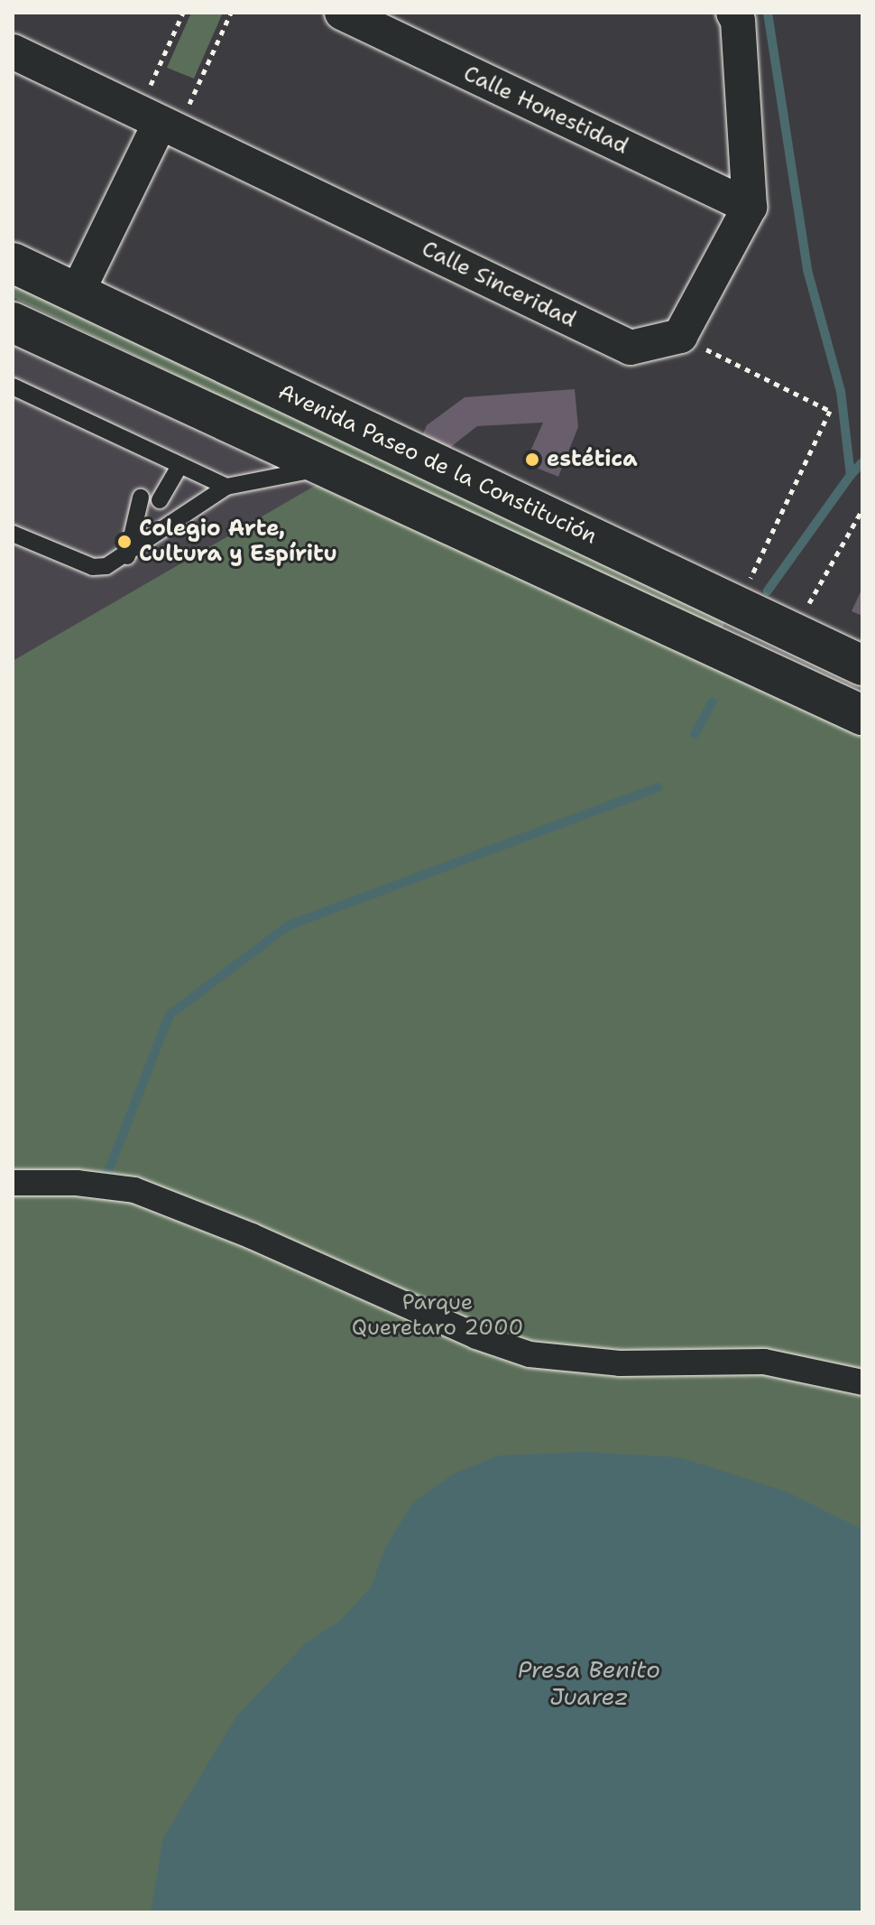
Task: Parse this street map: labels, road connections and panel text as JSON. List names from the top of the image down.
{
  "streets": {
    "street": ["Calle Honestidad", "Calle Sinceridad", "Avenida Paseo de la Constitución"]
  },
  "water": ["Presa Benito Juarez"],
  "parks": ["Parque Queretaro 2000"],
  "places": ["estética", "Colegio Arte, Cultura y Espíritu"]
}
